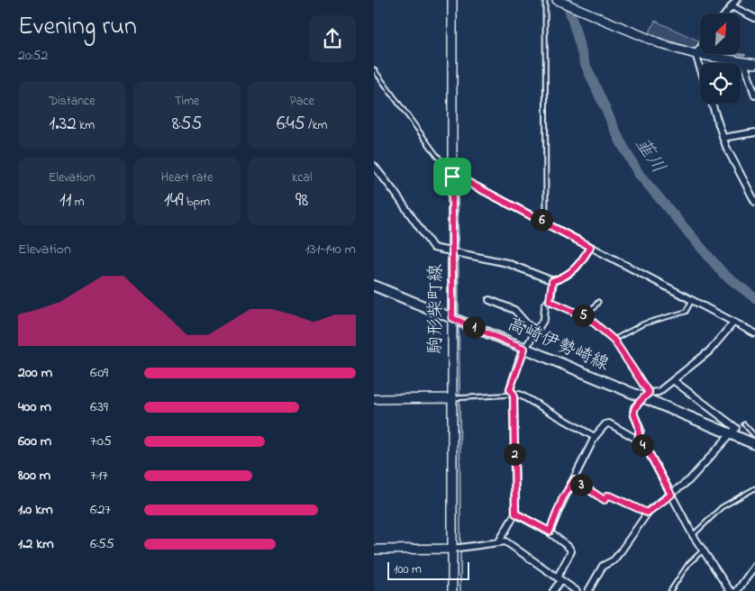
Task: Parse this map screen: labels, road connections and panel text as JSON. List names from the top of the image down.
{
  "streets": {
    "main road": ["駒形柴町線", "高崎伊勢崎線"]
  },
  "crossings": [
    ["駒形柴町線", "高崎伊勢崎線"]
  ],
  "water": ["韮川"],
  "scale_bar": "100 m",
  "north": "top right",
  "page": {
    "heading": ["Evening run", "20:52"],
    "stats": [
      ["Distance", "1.32 km"],
      ["Time", "8:55"],
      ["Pace", "6:45 /km"],
      ["Elevation", "11 m"],
      ["Heart rate", "149 bpm"],
      ["kcal", "98"]
    ],
    "pins": [
      "6",
      "5",
      "1",
      "4",
      "2",
      "3"
    ],
    "chart": ["Elevation", "131–140 m"],
    "list": [
      {
        "name": "200 m",
        "note": "6:09"
      },
      {
        "name": "400 m",
        "note": "6:39"
      },
      {
        "name": "600 m",
        "note": "7:05"
      },
      {
        "name": "800 m",
        "note": "7:17"
      },
      {
        "name": "1.0 km",
        "note": "6:27"
      },
      {
        "name": "1.2 km",
        "note": "6:55"
      }
    ],
    "scale": "100 m"
  }
}
